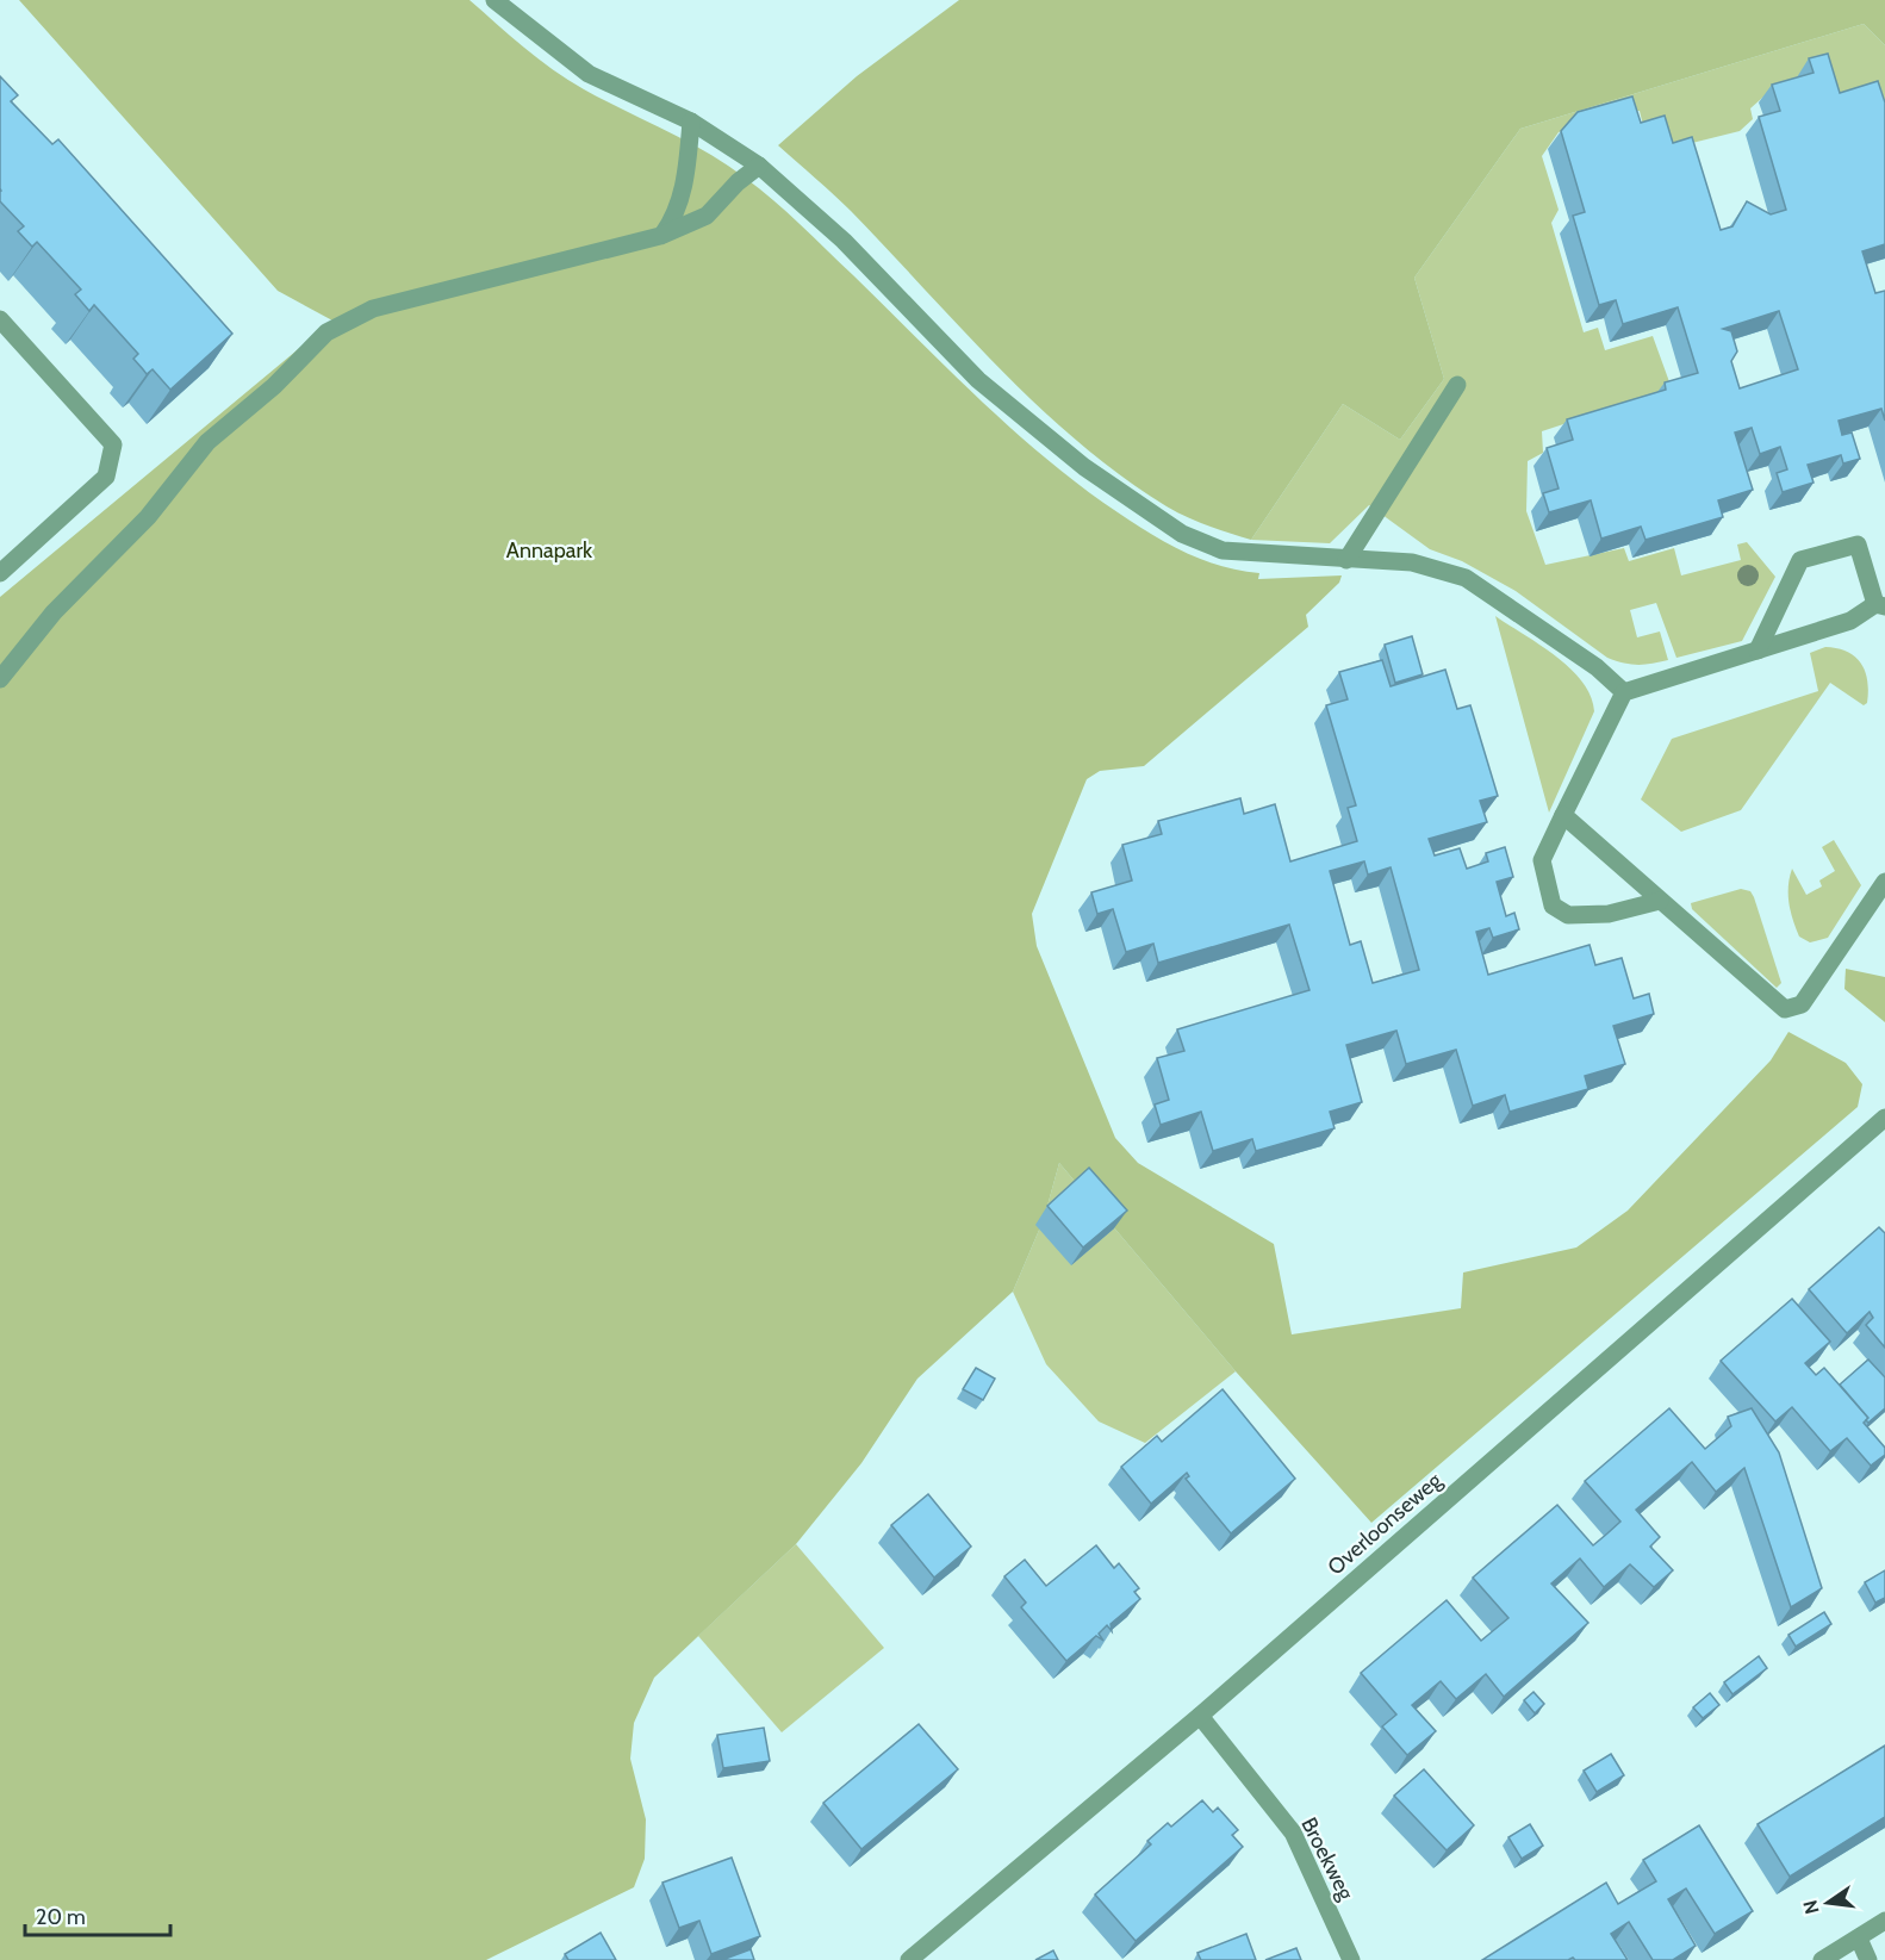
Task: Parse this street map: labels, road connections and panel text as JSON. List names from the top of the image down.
{
  "streets": {
    "street": ["Overloonseweg", "Broekweg"]
  },
  "crossings": [
    ["Overloonseweg", "Broekweg"]
  ],
  "parks": ["Annapark"],
  "scale_bar": "20 m",
  "north": "left"
}
